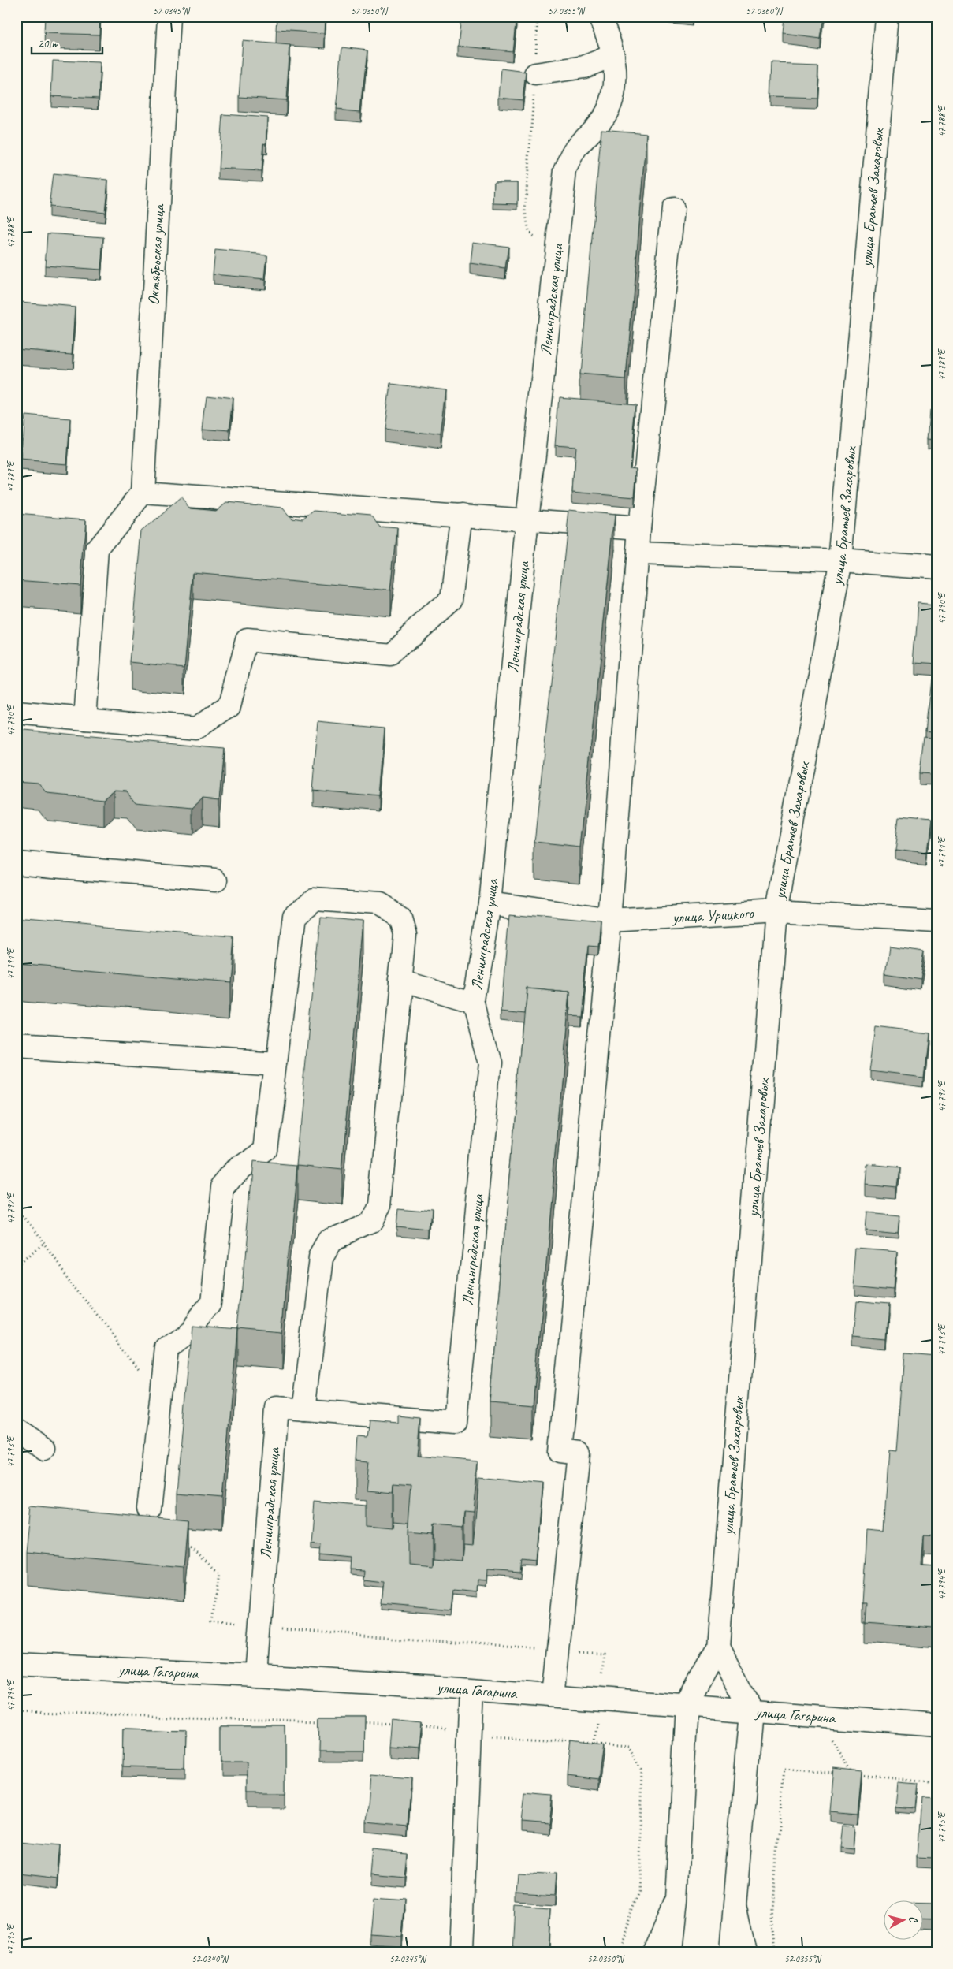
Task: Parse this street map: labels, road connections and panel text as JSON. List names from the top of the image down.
{
  "streets": {
    "main road": [
      "улица Братьев Захаровых",
      "Октябрьская улица",
      "Ленинградская улица",
      "улица Урицкого",
      "улица Гагарина"
    ]
  },
  "crossings": [
    ["улица Братьев Захаровых", "улица Урицкого"],
    ["улица Братьев Захаровых", "улица Гагарина"],
    ["Ленинградская улица", "улица Урицкого"],
    ["Ленинградская улица", "улица Гагарина"]
  ],
  "scale_bar": "20 m",
  "north": "right",
  "coordinates": [
    "52.0345°N",
    "52.0350°N",
    "52.0355°N",
    "52.0360°N",
    "47.788°E",
    "47.789°E",
    "47.790°E",
    "47.791°E",
    "47.792°E",
    "47.793°E",
    "47.794°E",
    "47.795°E",
    "52.0340°N"
  ]
}
